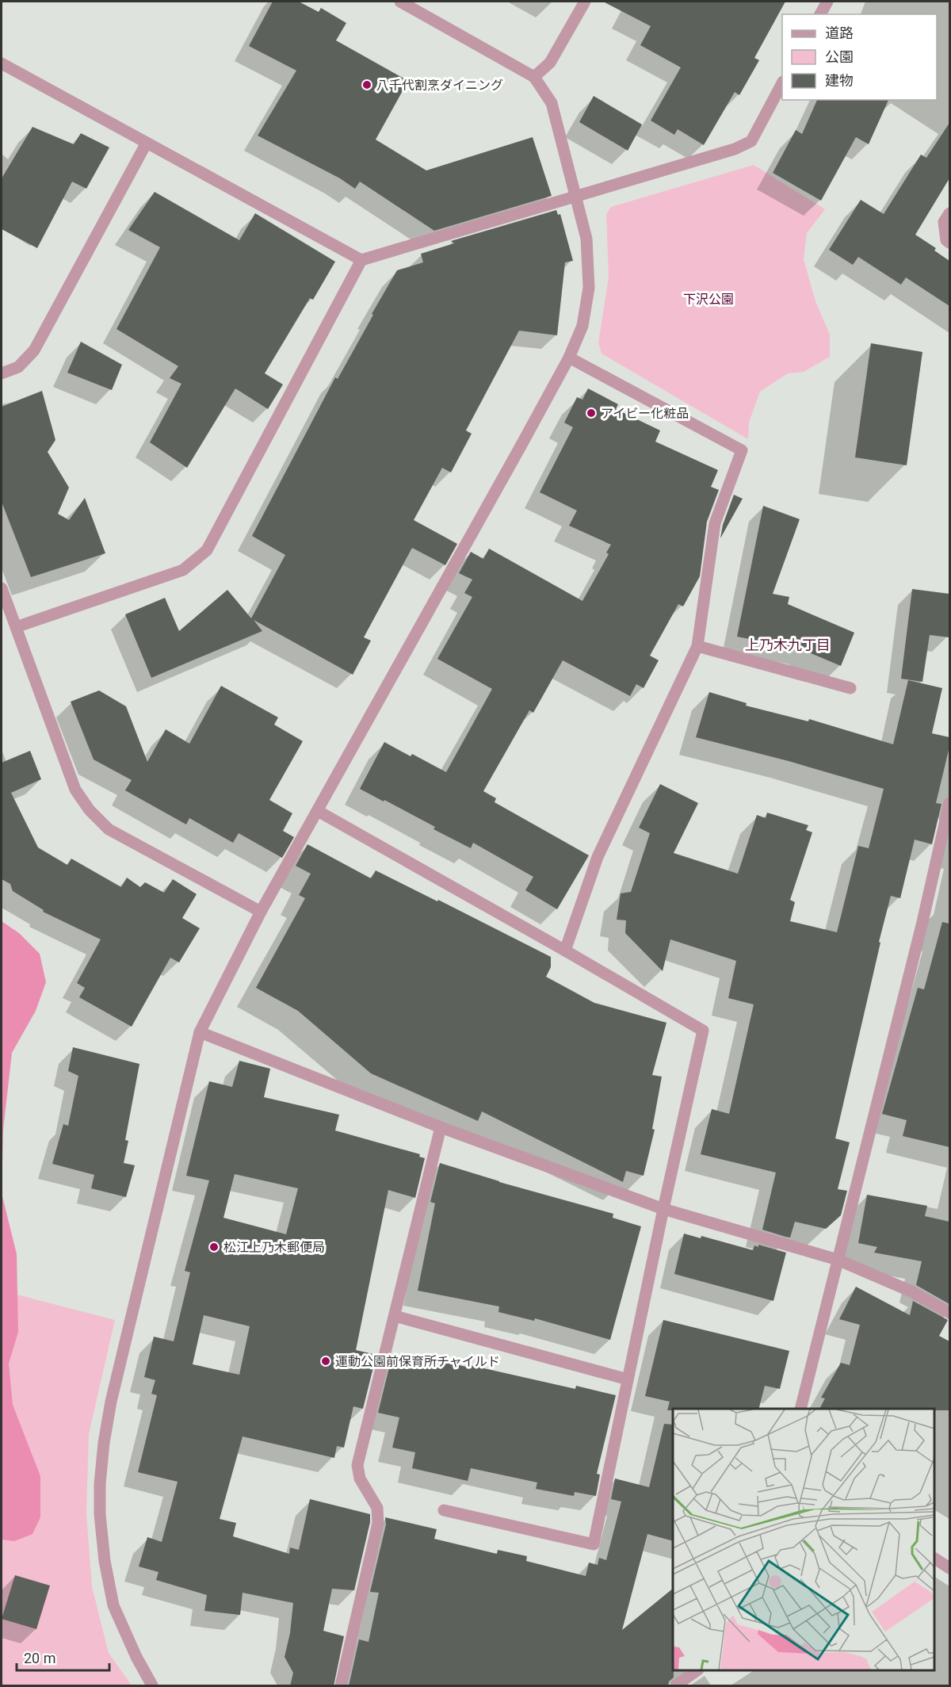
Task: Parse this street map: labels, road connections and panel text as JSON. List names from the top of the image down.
{
  "districts": ["上乃木九丁目"],
  "parks": ["下沢公園"],
  "places": [
    "八千代割烹ダイニング",
    "アイビー化粧品",
    "松江上乃木郵便局",
    "運動公園前保育所チャイルド"
  ],
  "legend": ["道路", "公園", "建物"],
  "scale_bar": "20 m"
}
